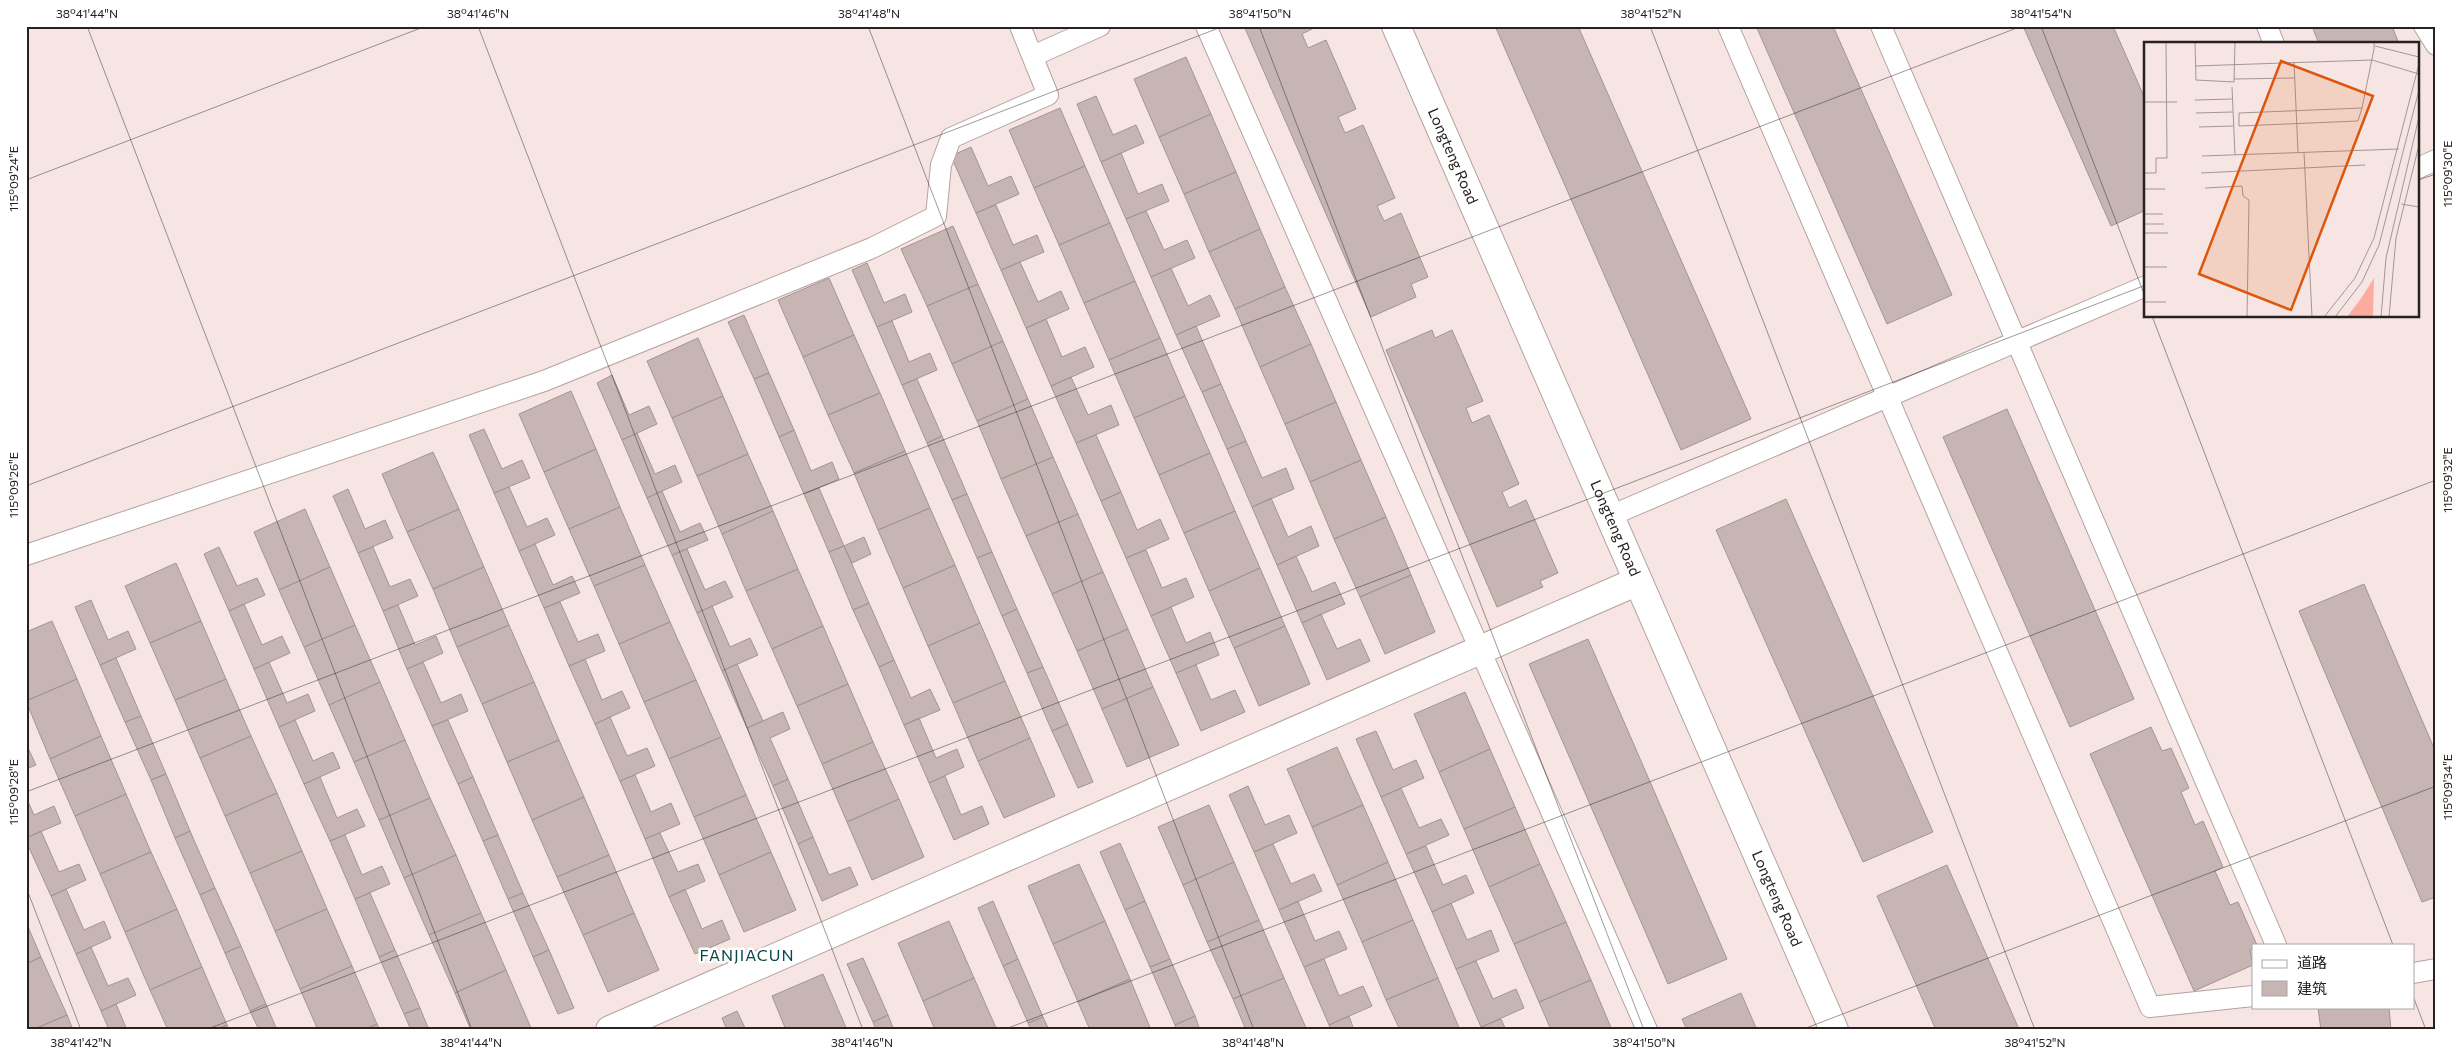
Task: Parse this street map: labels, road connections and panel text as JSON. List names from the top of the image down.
{
  "streets": {
    "street": ["Longteng Road"]
  },
  "districts": ["FANJIACUN"],
  "legend": ["道路", "建筑"],
  "coordinates": [
    "38°41'44\"N",
    "38°41'46\"N",
    "38°41'48\"N",
    "38°41'50\"N",
    "38°41'52\"N",
    "38°41'54\"N",
    "115°09'30\"E",
    "115°09'24\"E",
    "115°09'32\"E",
    "115°09'26\"E",
    "115°09'34\"E",
    "115°09'28\"E",
    "38°41'42\"N"
  ]
}
